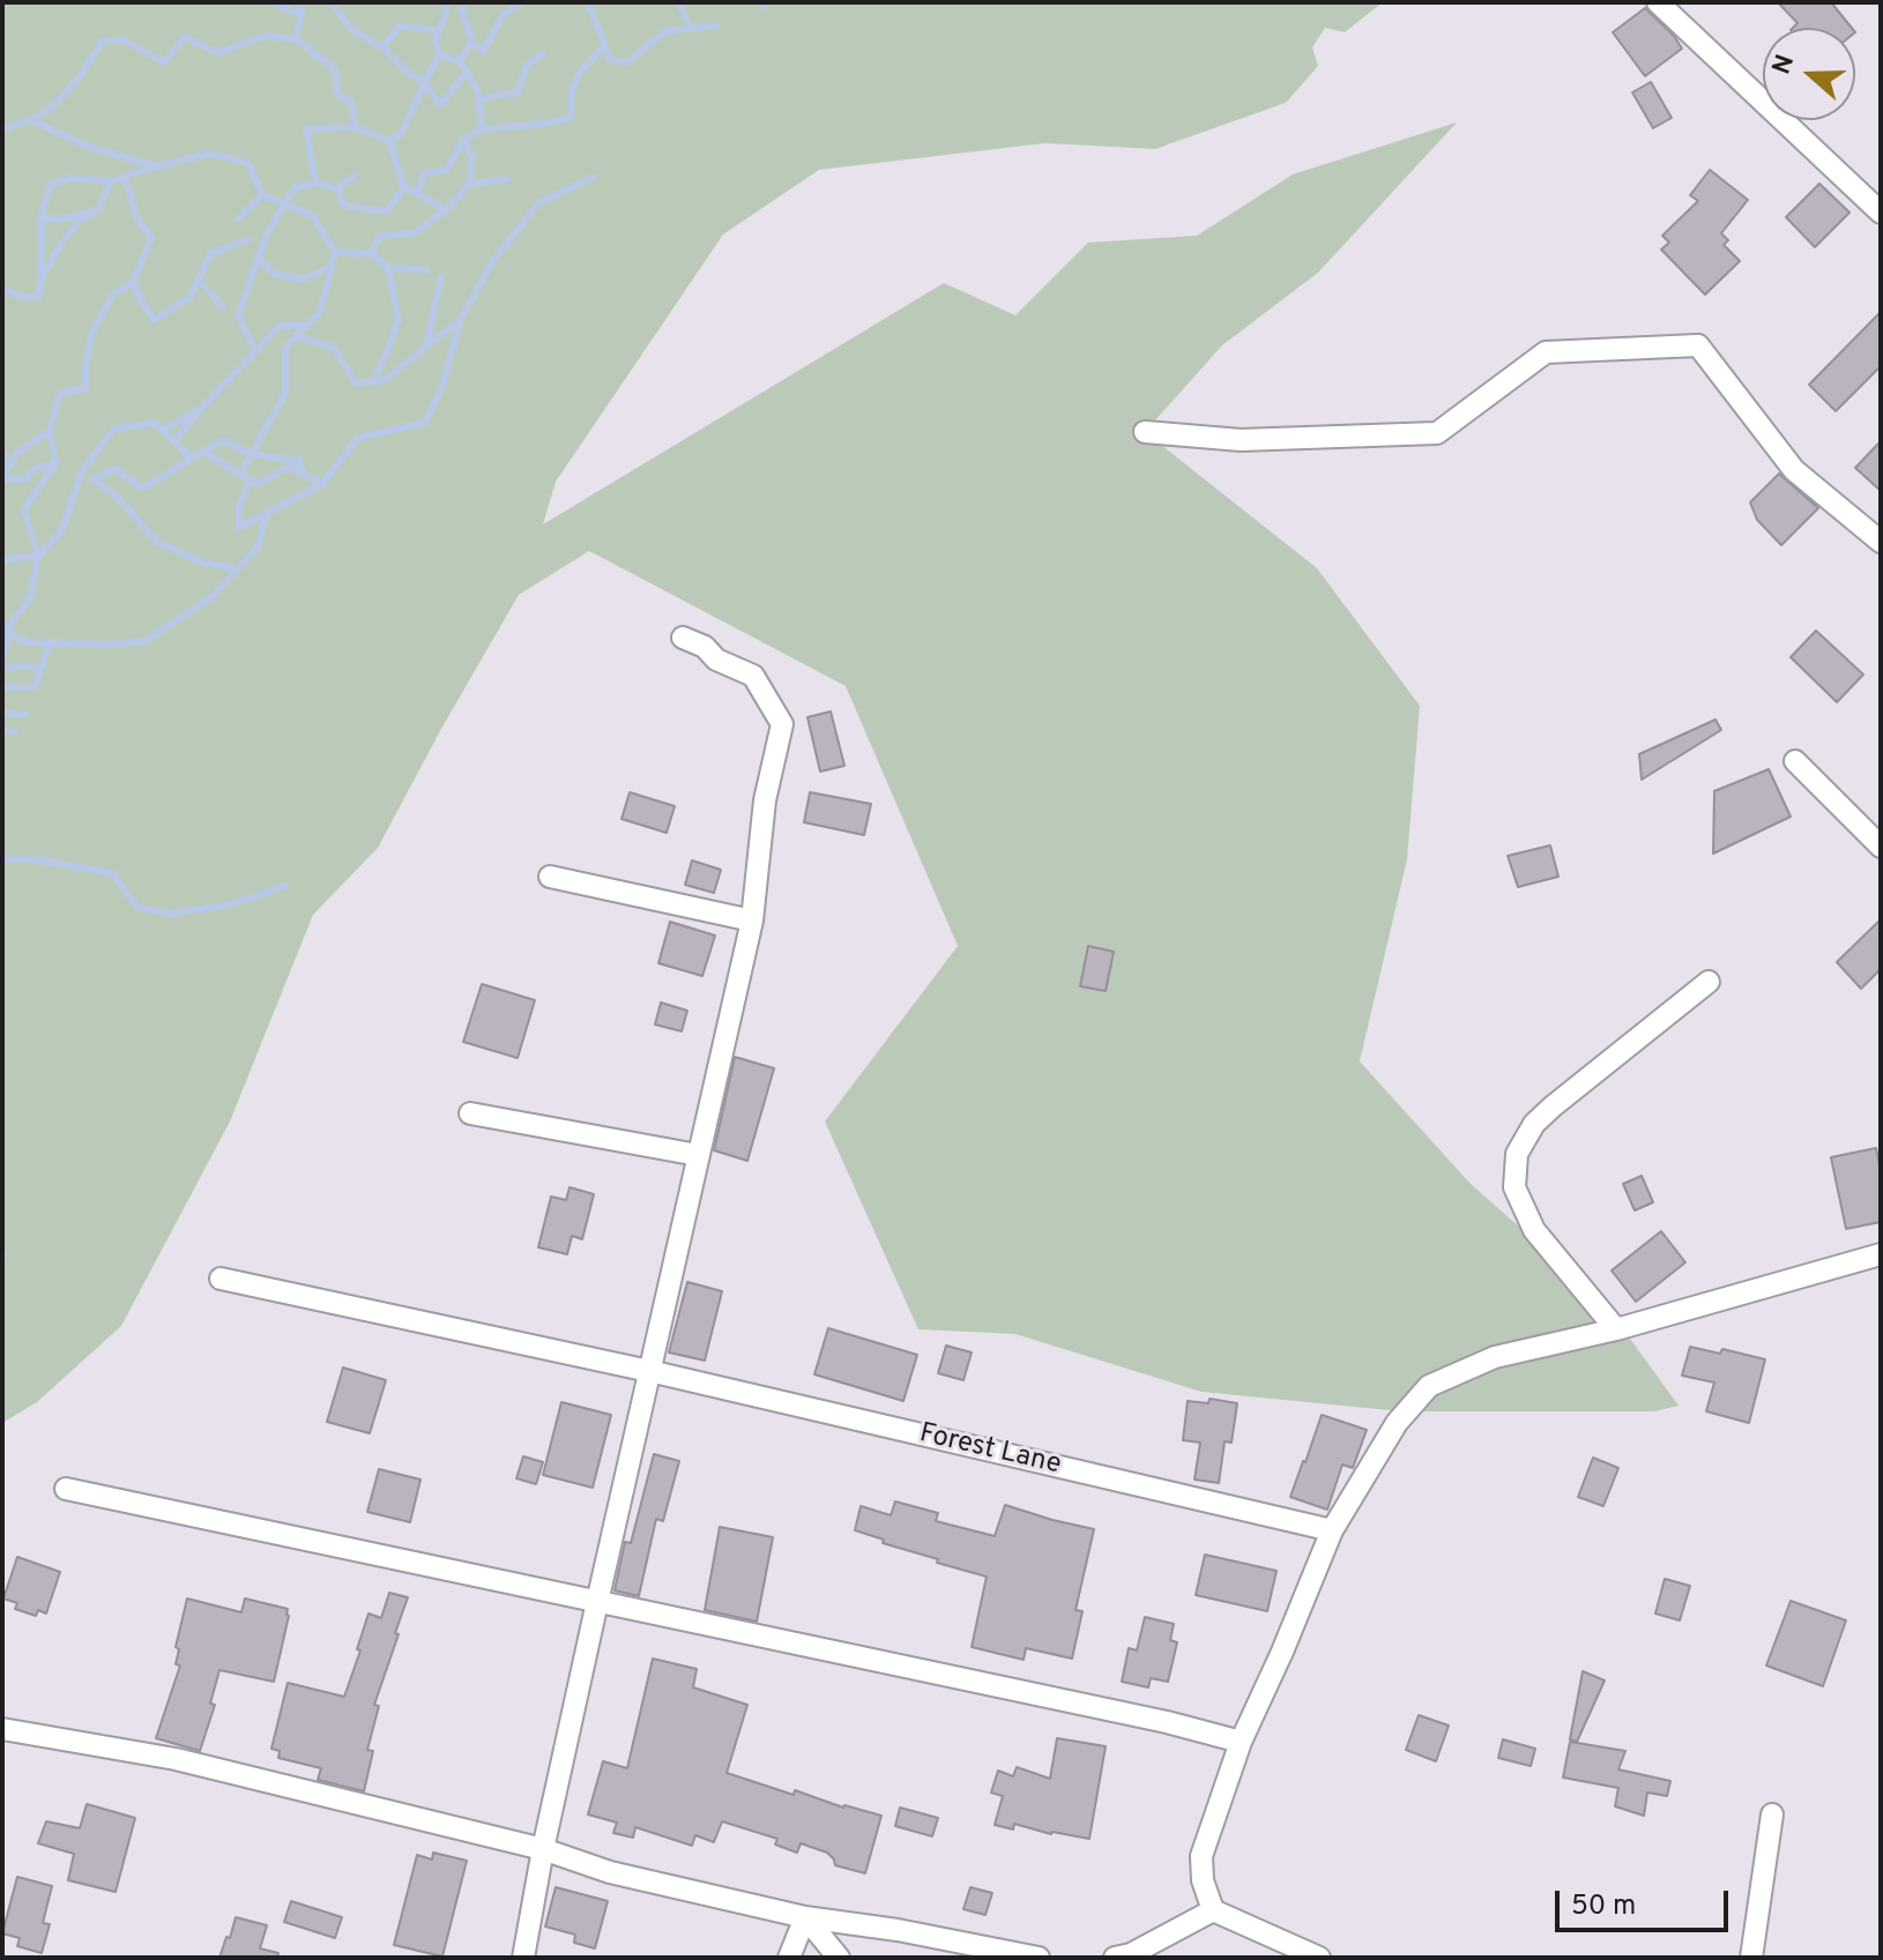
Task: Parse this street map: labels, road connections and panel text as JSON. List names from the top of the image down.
{
  "streets": {
    "street": ["Forest Lane"]
  },
  "scale_bar": "50 m",
  "north": "left"
}
